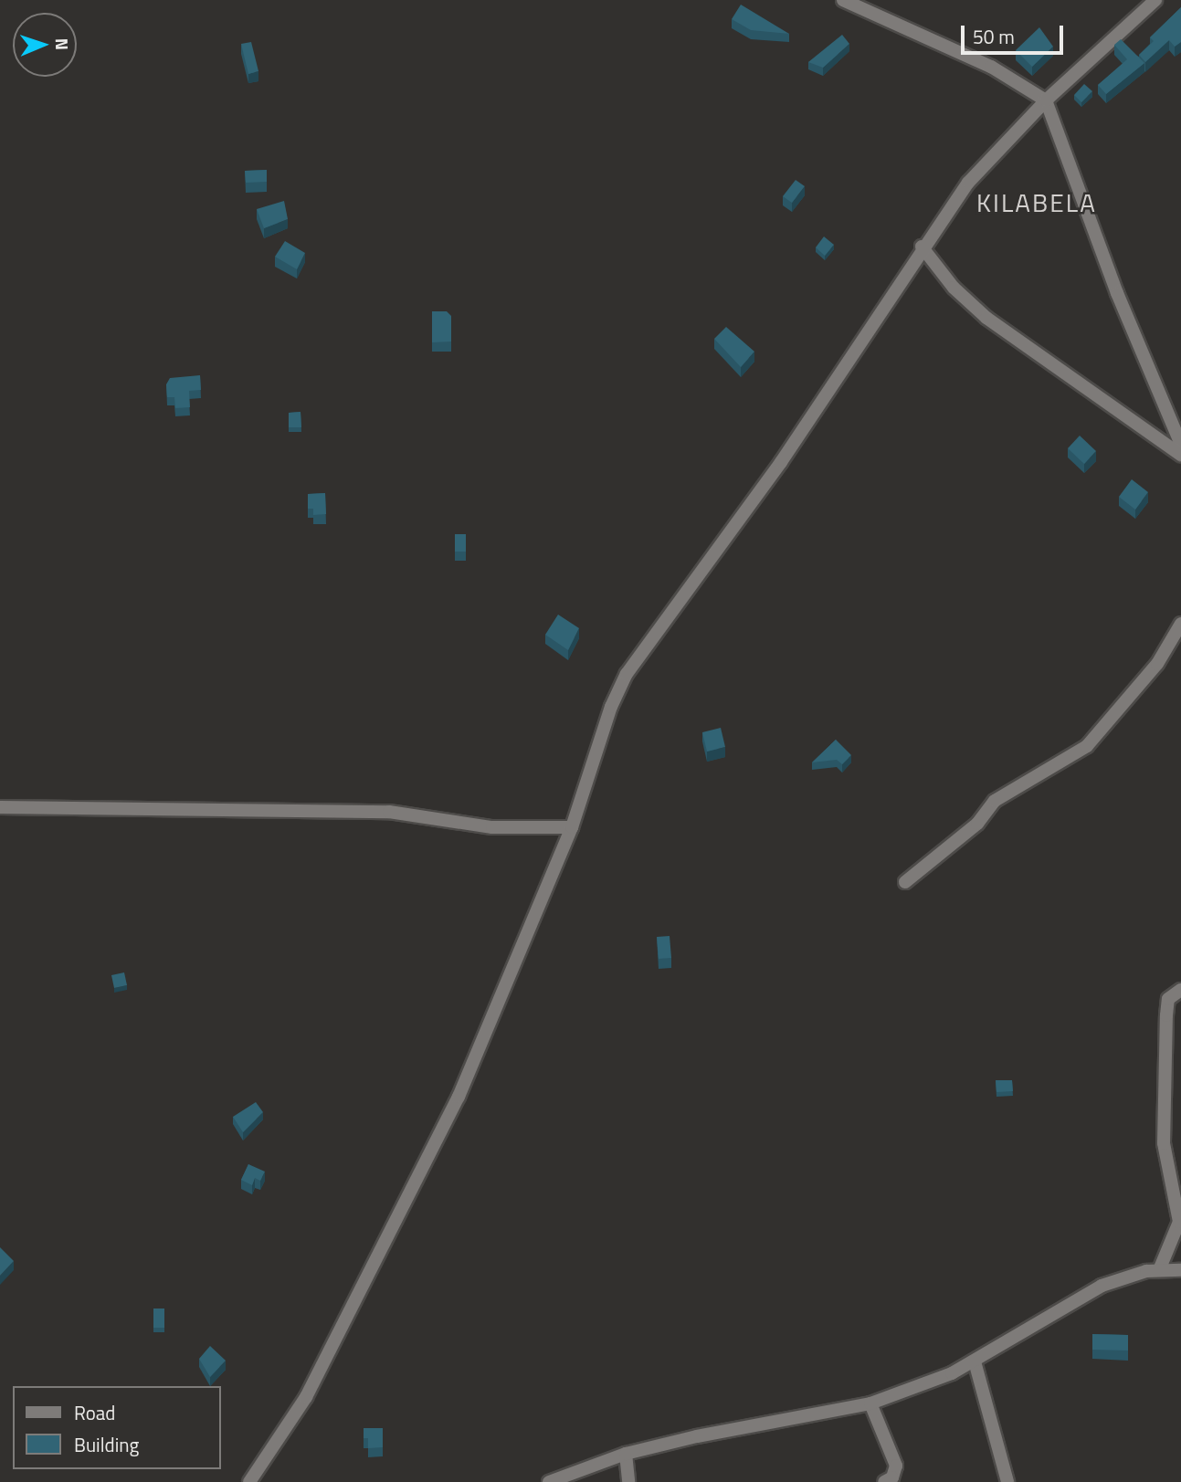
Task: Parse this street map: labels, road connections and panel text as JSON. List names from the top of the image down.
{
  "districts": ["KILABELA"],
  "legend": ["Road", "Building"],
  "scale_bar": "50 m",
  "north": "right"
}
